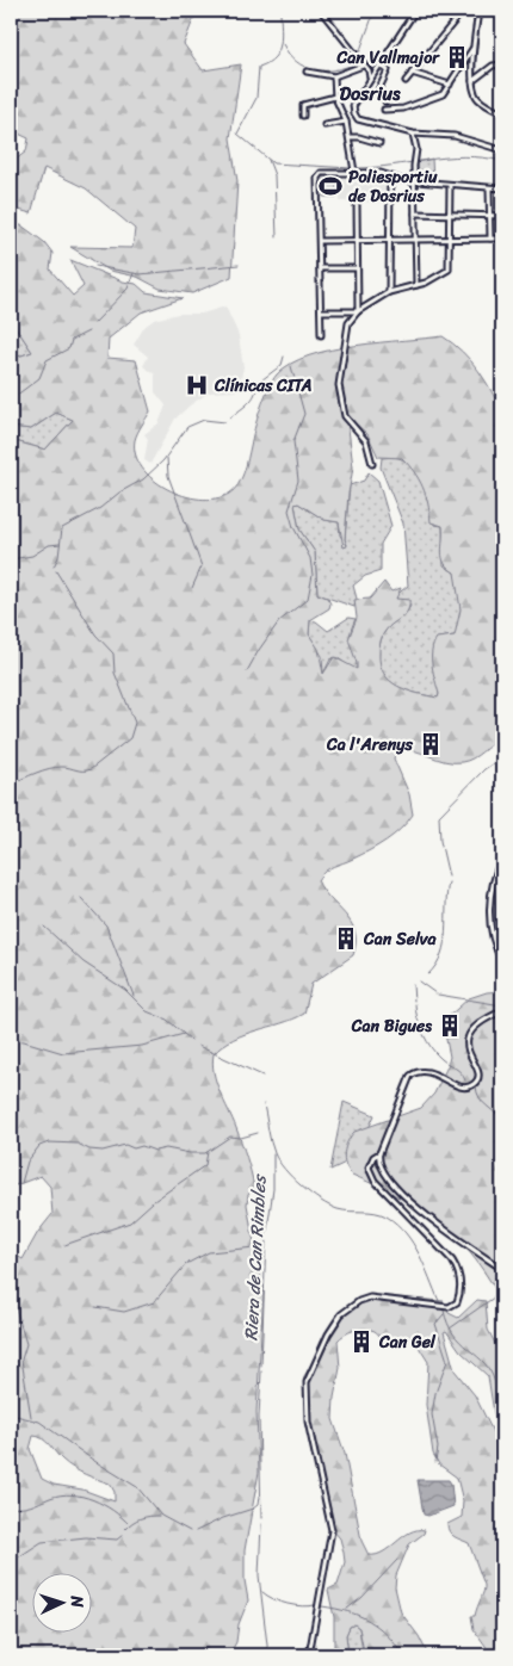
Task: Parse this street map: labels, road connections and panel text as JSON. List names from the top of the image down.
{
  "districts": ["Dosrius"],
  "water": ["Riera de Can Rimbles"],
  "places": {
    "building": [
      "Can Vallmajor",
      "Ca l'Arenys",
      "Can Selva",
      "Can Bigues",
      "Can Gel"
    ],
    "sports": ["Poliesportiu de Dosrius"],
    "hospital": ["Clínicas CITA"]
  },
  "north": "right"
}
